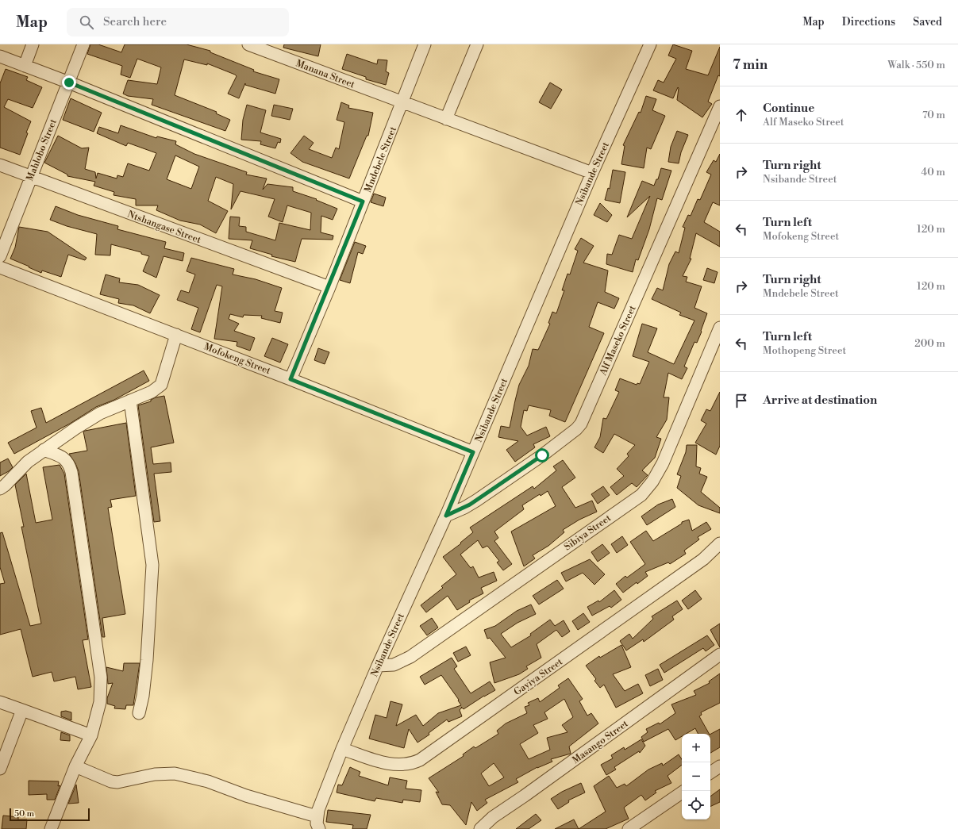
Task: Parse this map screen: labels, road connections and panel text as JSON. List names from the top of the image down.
{
  "streets": {
    "street": [
      "Manana Street",
      "Mahlobo Street",
      "Mndebele Street",
      "Nsibande Street",
      "Ntshangase Street",
      "Alf Maseko Street",
      "Mofokeng Street",
      "Sibiya Street",
      "Gayiya Street",
      "Masango Street"
    ]
  },
  "crossings": [
    ["Manana Street", "Mndebele Street"],
    ["Manana Street", "Nsibande Street"],
    ["Mahlobo Street", "Ntshangase Street"],
    ["Mndebele Street", "Ntshangase Street"],
    ["Mndebele Street", "Mofokeng Street"],
    ["Nsibande Street", "Alf Maseko Street"],
    ["Nsibande Street", "Mofokeng Street"],
    ["Nsibande Street", "Sibiya Street"],
    ["Nsibande Street", "Gayiya Street"]
  ],
  "scale_bar": "50 m",
  "page": {
    "header": "Map",
    "search": "Search here",
    "nav": ["Map", "Directions", "Saved"],
    "heading": ["7 min", "Walk · 550 m"],
    "list": [
      ["Continue", "Alf Maseko Street", "70 m"],
      ["Turn right", "Nsibande Street", "40 m"],
      ["Turn left", "Mofokeng Street", "120 m"],
      ["Turn right", "Mndebele Street", "120 m"],
      ["Turn left", "Mothopeng Street", "200 m"],
      "Arrive at destination"
    ],
    "map_buttons": ["+", "−"],
    "scale": "50 m"
  }
}
